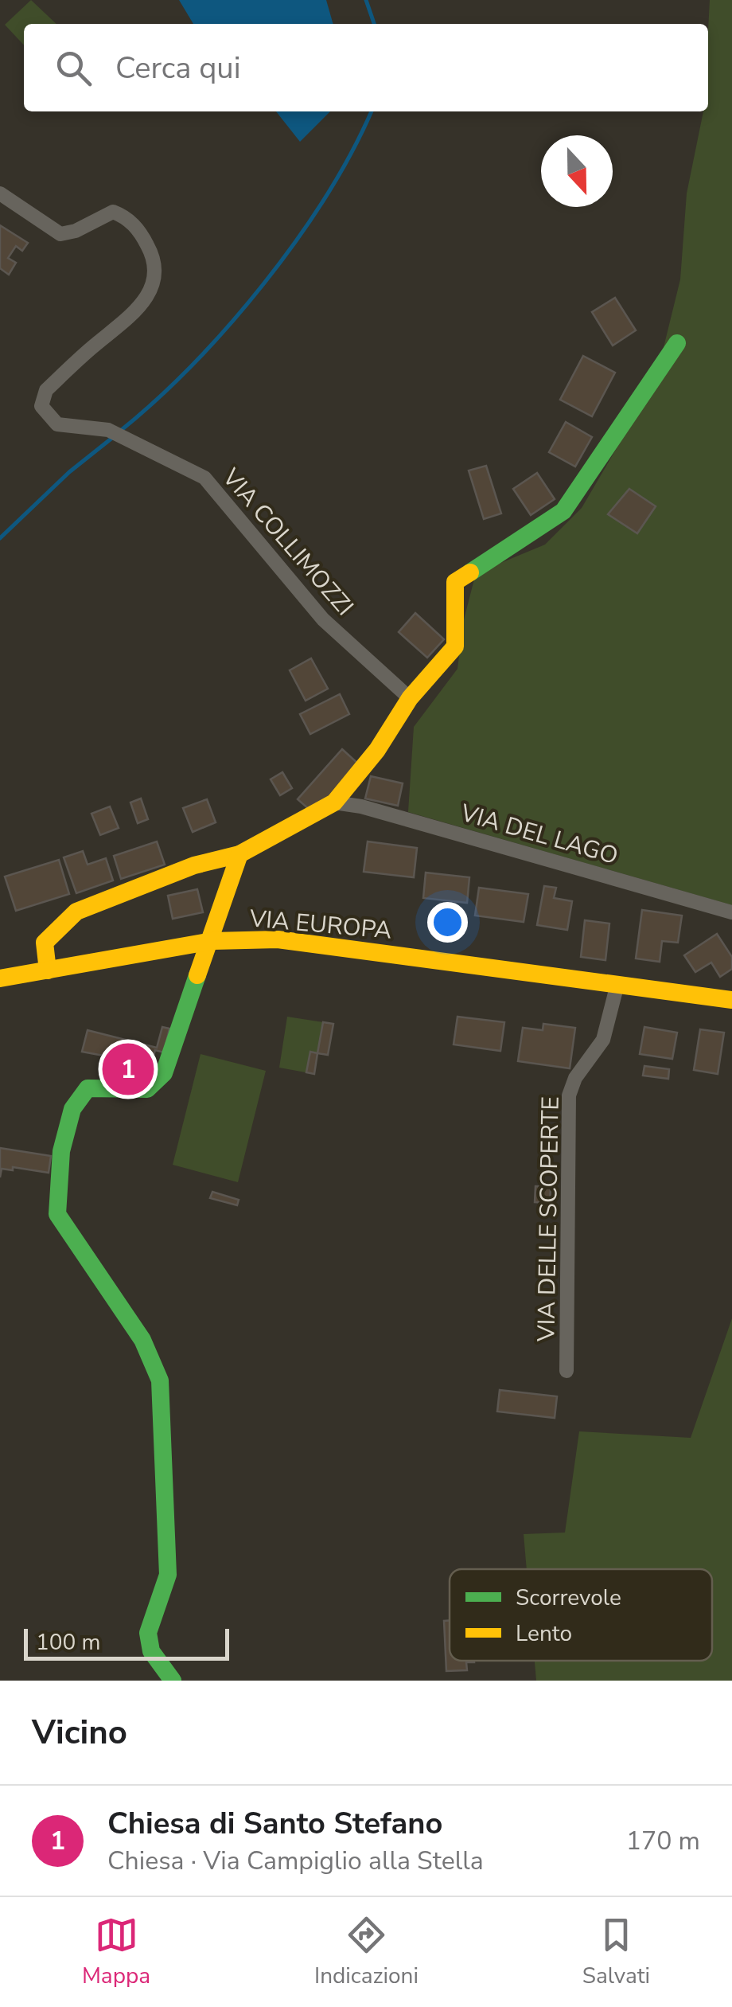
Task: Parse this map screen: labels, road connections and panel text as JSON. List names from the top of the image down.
{
  "streets": {
    "street": [
      "VIA COLLIMOZZI",
      "VIA DEL LAGO",
      "VIA EUROPA",
      "VIA DELLE SCOPERTE"
    ]
  },
  "crossings": [
    ["VIA EUROPA", "VIA DELLE SCOPERTE"]
  ],
  "legend": ["Scorrevole", "Lento"],
  "scale_bar": "100 m",
  "north": "bottom",
  "page": {
    "search": "Cerca qui",
    "pins": "1",
    "scale": "100 m",
    "heading": "Vicino",
    "list": [
      {
        "mark": "1",
        "name": "Chiesa di Santo Stefano",
        "note": "Chiesa · Via Campiglio alla Stella",
        "value": "170 m"
      }
    ],
    "nav": ["Mappa", "Indicazioni", "Salvati"]
  }
}
